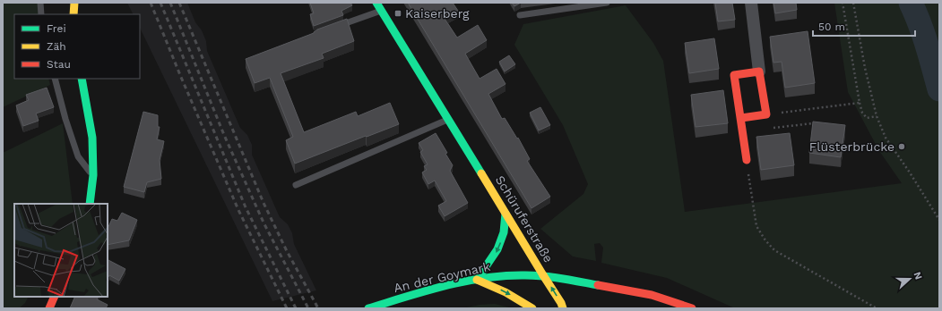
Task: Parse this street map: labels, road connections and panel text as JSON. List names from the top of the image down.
{
  "streets": {
    "main road": ["Schüruferstraße", "An der Goymark"]
  },
  "crossings": [
    ["Schüruferstraße", "An der Goymark"]
  ],
  "places": {
    "transit": ["Kaiserberg"],
    "other": ["Flüsterbrücke"]
  },
  "legend": ["Frei", "Zäh", "Stau"],
  "scale_bar": "50 m",
  "north": "right"
}
